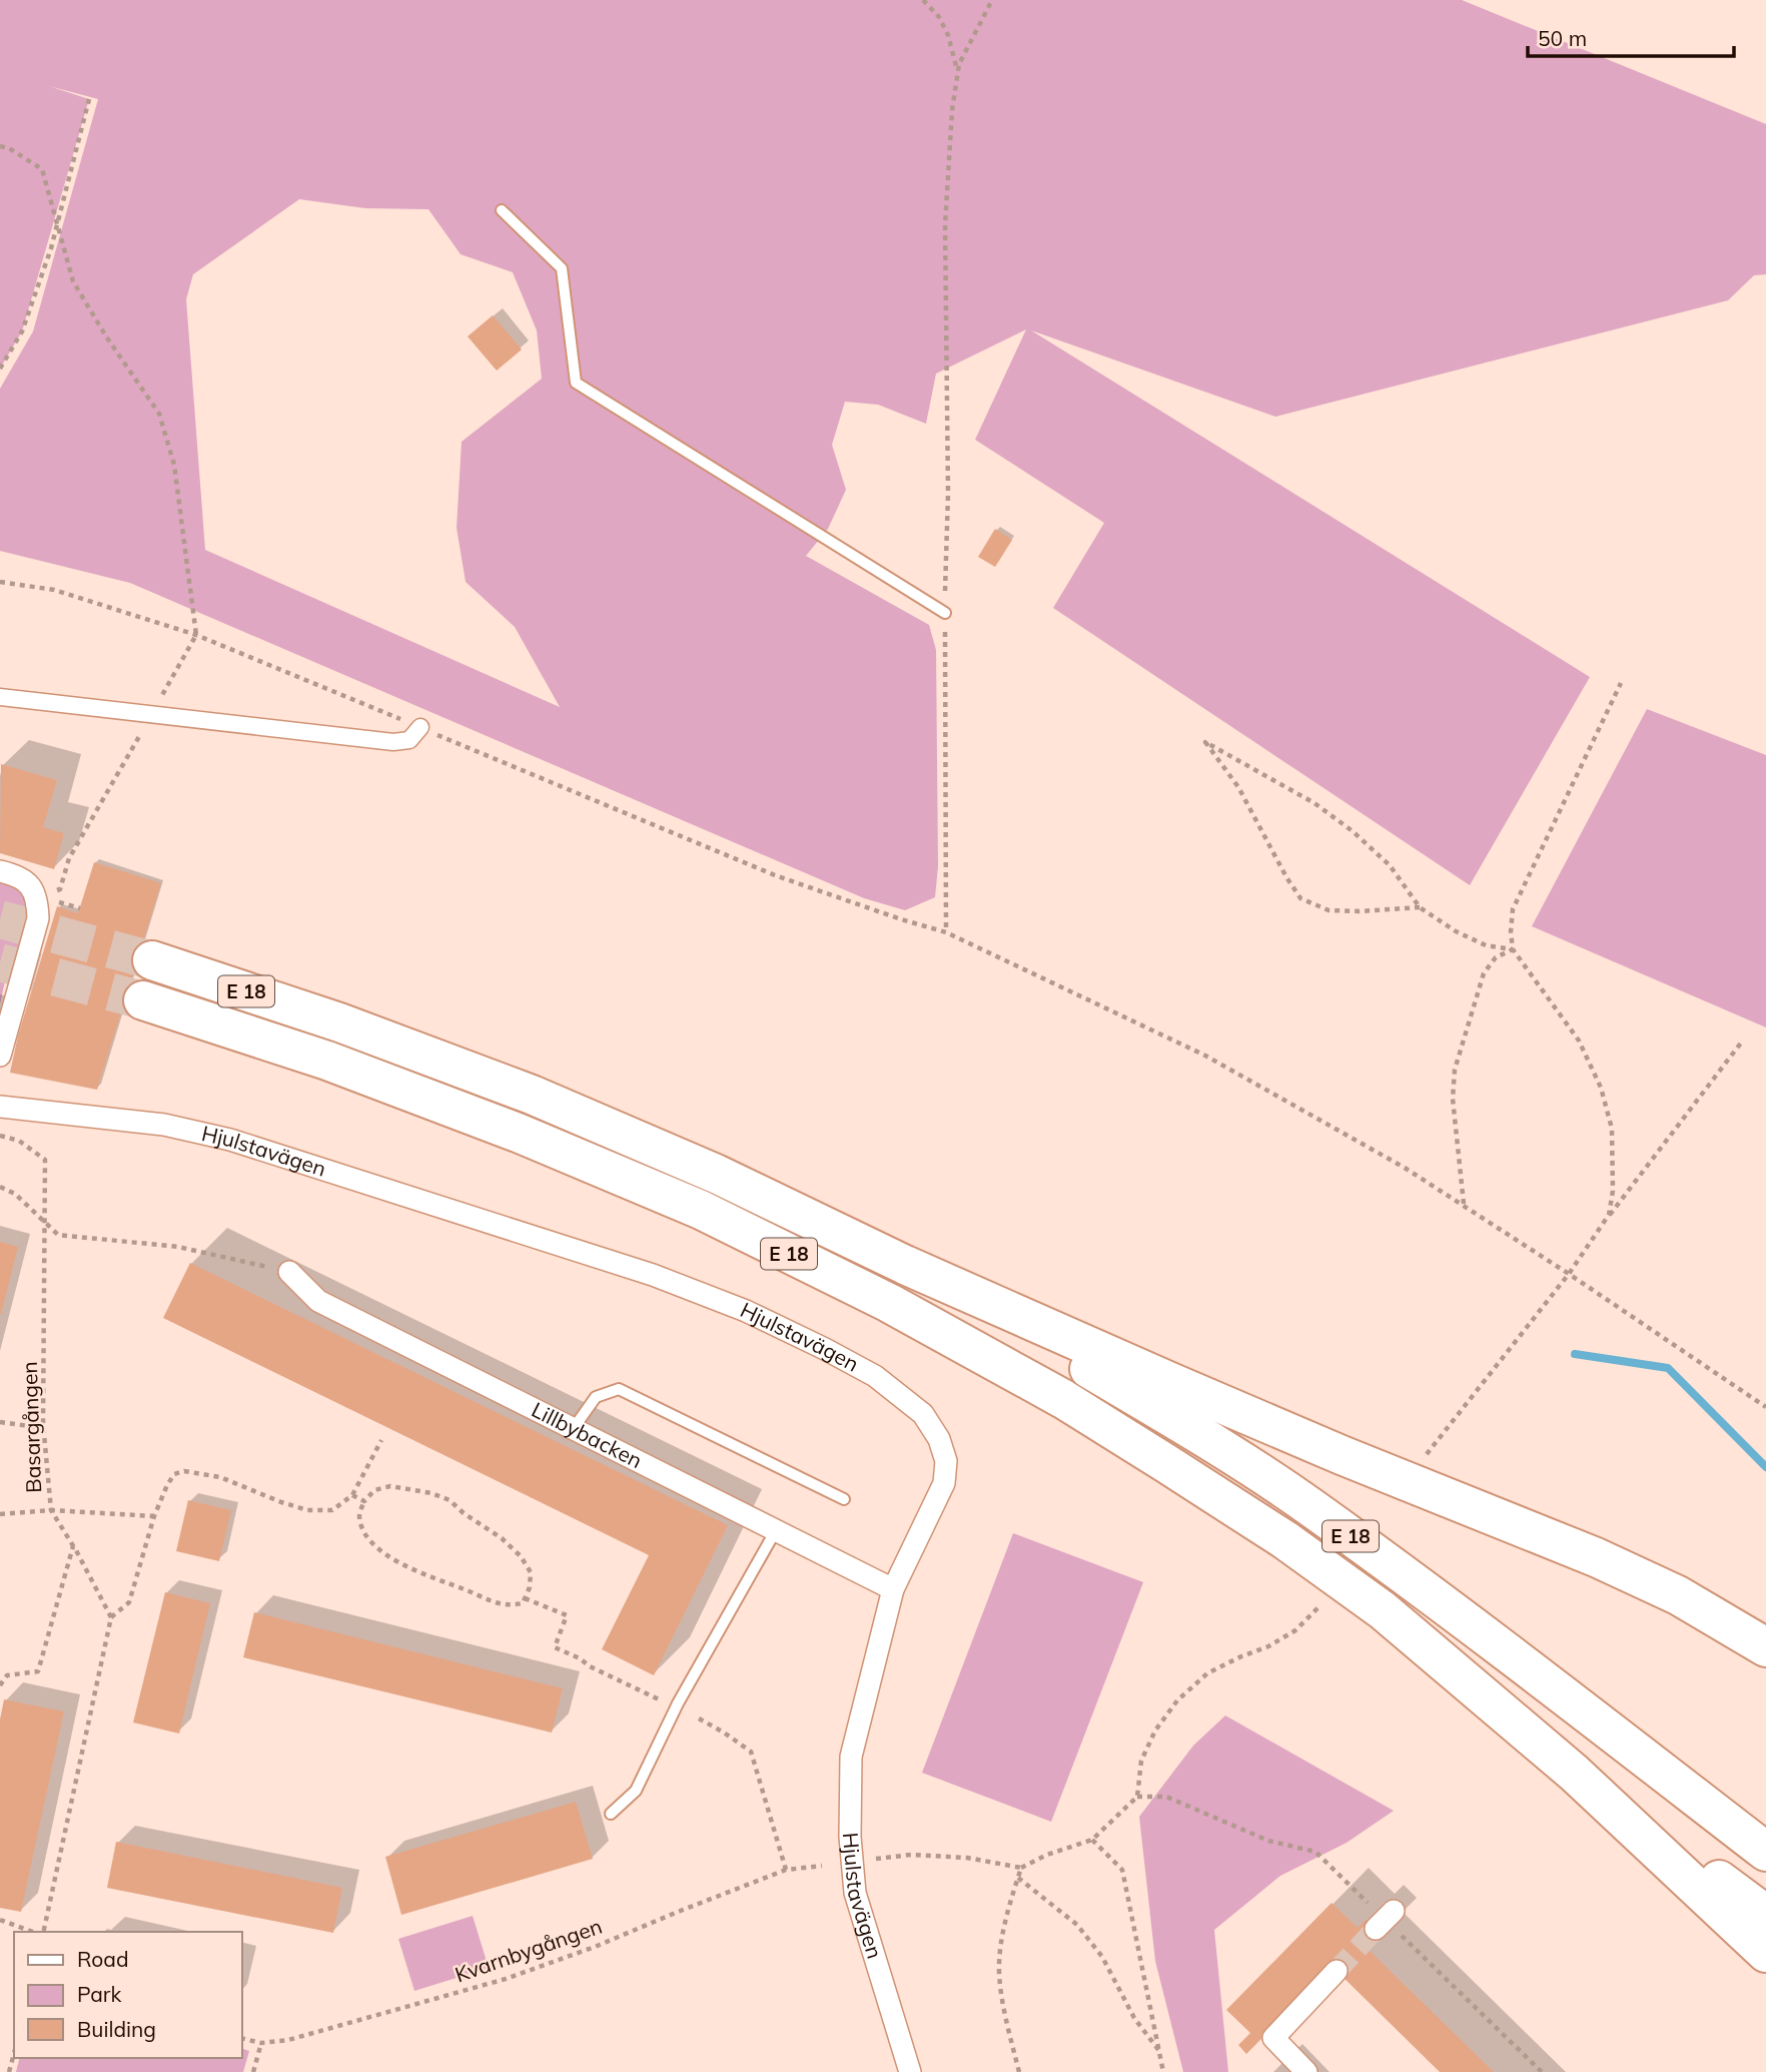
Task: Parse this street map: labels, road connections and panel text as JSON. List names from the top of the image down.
{
  "streets": {
    "highway": ["E 18"],
    "street": ["Hjulstavägen", "Lillbybacken"],
    "path": ["Basargången", "Kvarnbygången"]
  },
  "crossings": [
    ["Hjulstavägen", "Lillbybacken"]
  ],
  "legend": ["Road", "Park", "Building"],
  "scale_bar": "50 m"
}
